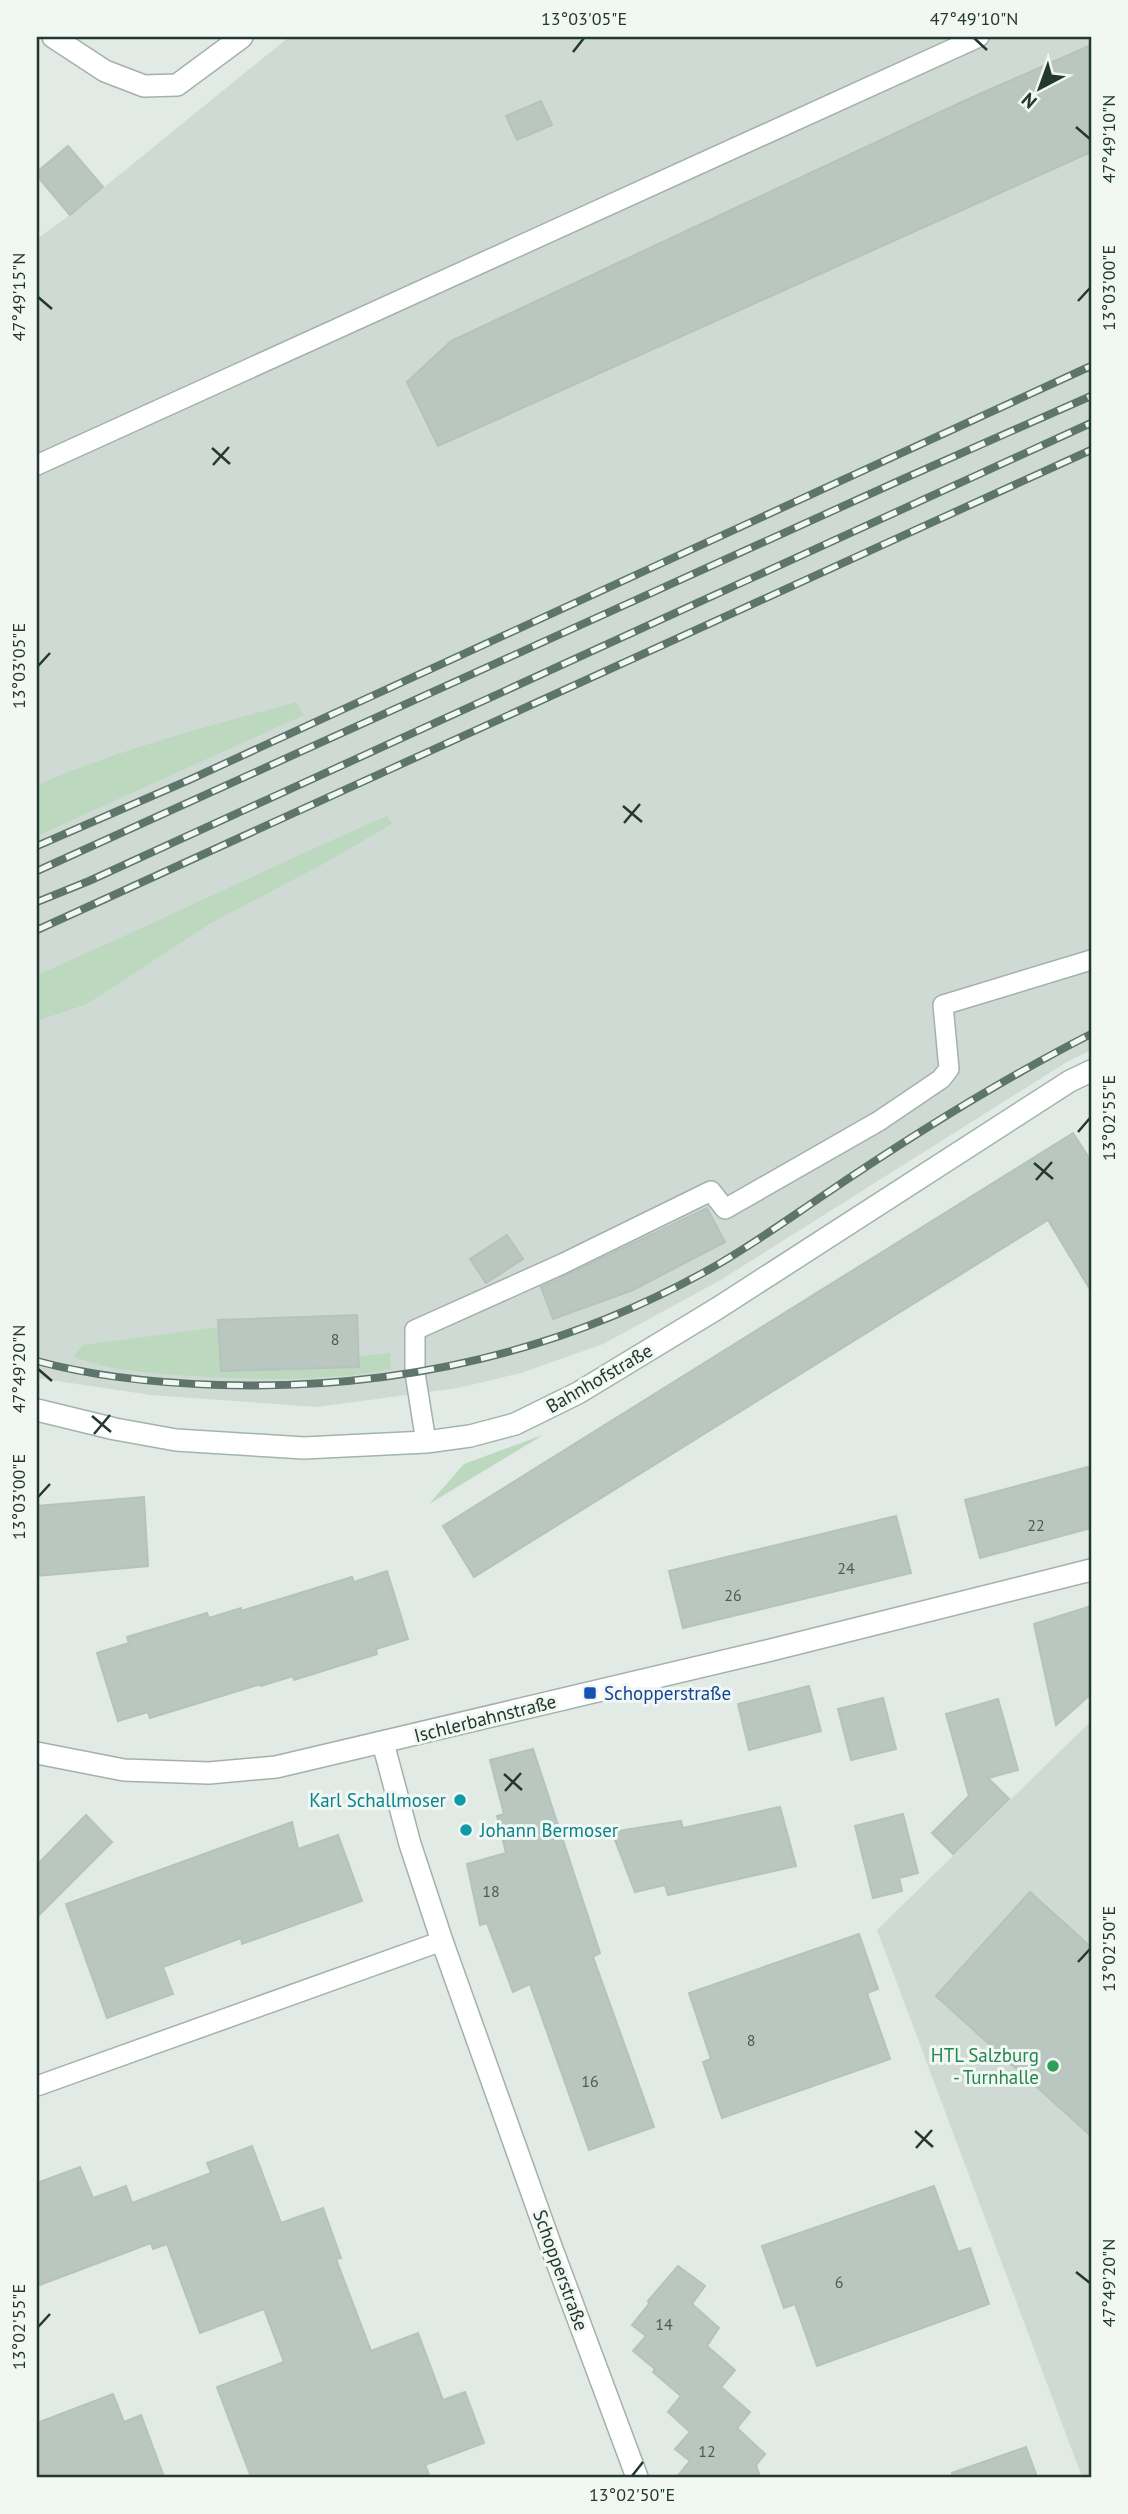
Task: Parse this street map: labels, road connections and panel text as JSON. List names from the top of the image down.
{
  "streets": {
    "street": ["Bahnhofstraße", "Ischlerbahnstraße", "Schopperstraße"]
  },
  "crossings": [
    ["Ischlerbahnstraße", "Schopperstraße"]
  ],
  "places": {
    "transit": ["Schopperstraße"],
    "other": ["Karl Schallmoser", "Johann Bermoser", "HTL Salzburg - Turnhalle"]
  },
  "house_numbers": [
    "8",
    "22",
    "24",
    "26",
    "18",
    "8",
    "16",
    "6",
    "14",
    "12"
  ],
  "north": "bottom left",
  "coordinates": [
    "13°03'05\"E",
    "47°49'10\"N",
    "13°03'00\"E",
    "47°49'15\"N",
    "13°02'55\"E",
    "47°49'20\"N",
    "13°02'50\"E"
  ]
}
